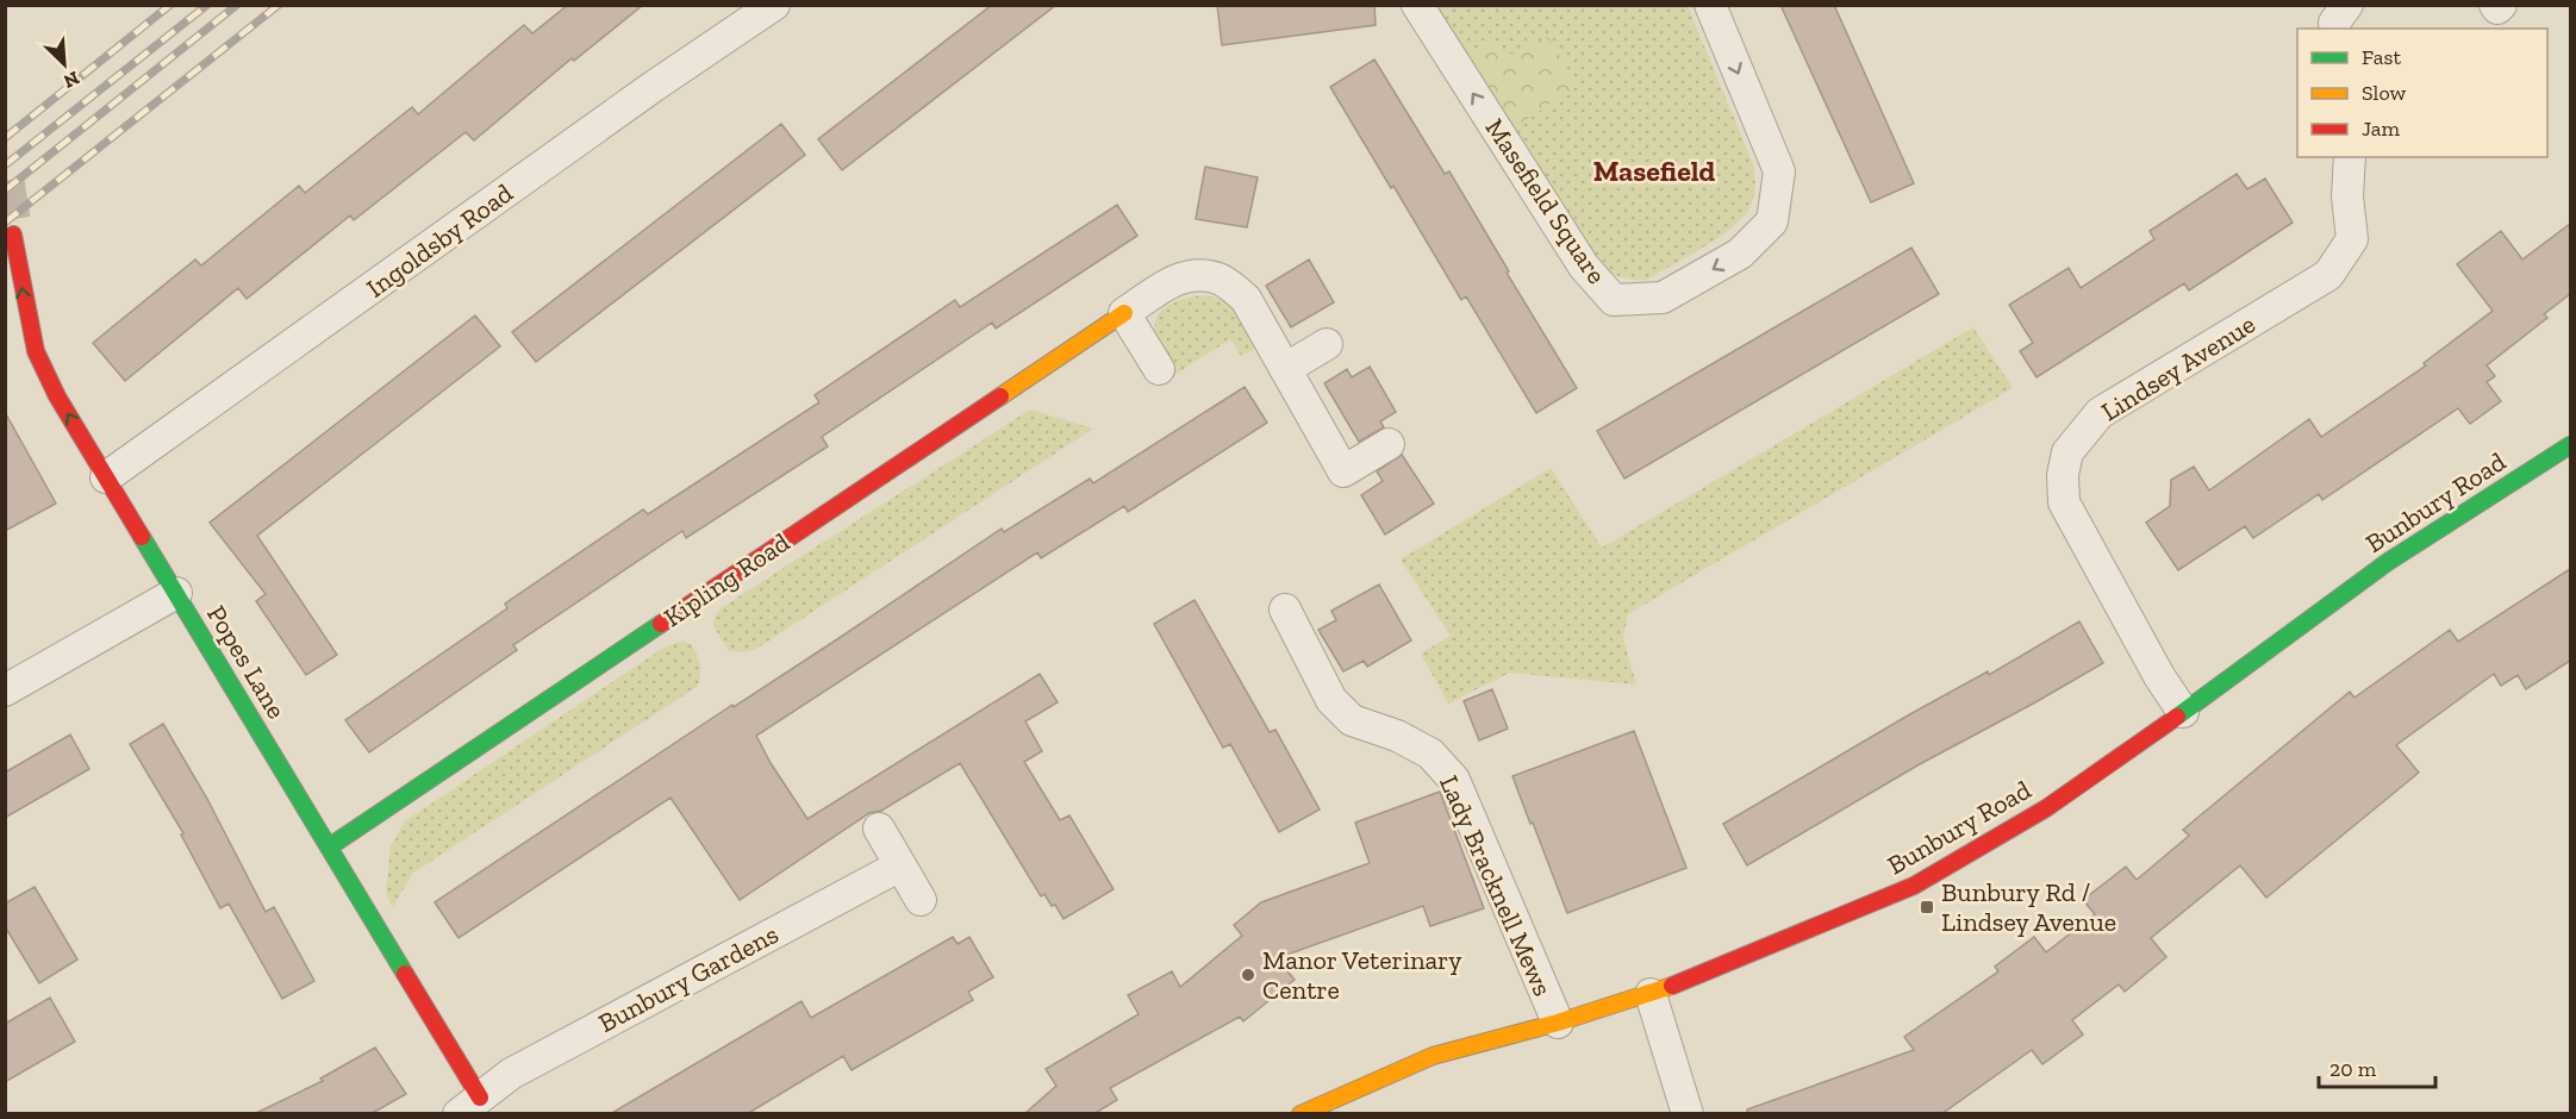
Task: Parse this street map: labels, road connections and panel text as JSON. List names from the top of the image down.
{
  "streets": {
    "street": [
      "Masefield Square",
      "Ingoldsby Road",
      "Lindsey Avenue",
      "Bunbury Road",
      "Kipling Road",
      "Popes Lane",
      "Lady Bracknell Mews",
      "Bunbury Gardens"
    ]
  },
  "crossings": [
    ["Ingoldsby Road", "Popes Lane"],
    ["Lindsey Avenue", "Bunbury Road"],
    ["Bunbury Road", "Lady Bracknell Mews"],
    ["Kipling Road", "Popes Lane"],
    ["Popes Lane", "Bunbury Gardens"]
  ],
  "districts": ["Masefield"],
  "places": {
    "transit": ["Bunbury Rd / Lindsey Avenue"],
    "other": ["Manor Veterinary Centre"]
  },
  "legend": ["Fast", "Slow", "Jam"],
  "scale_bar": "20 m",
  "north": "bottom right"
}
